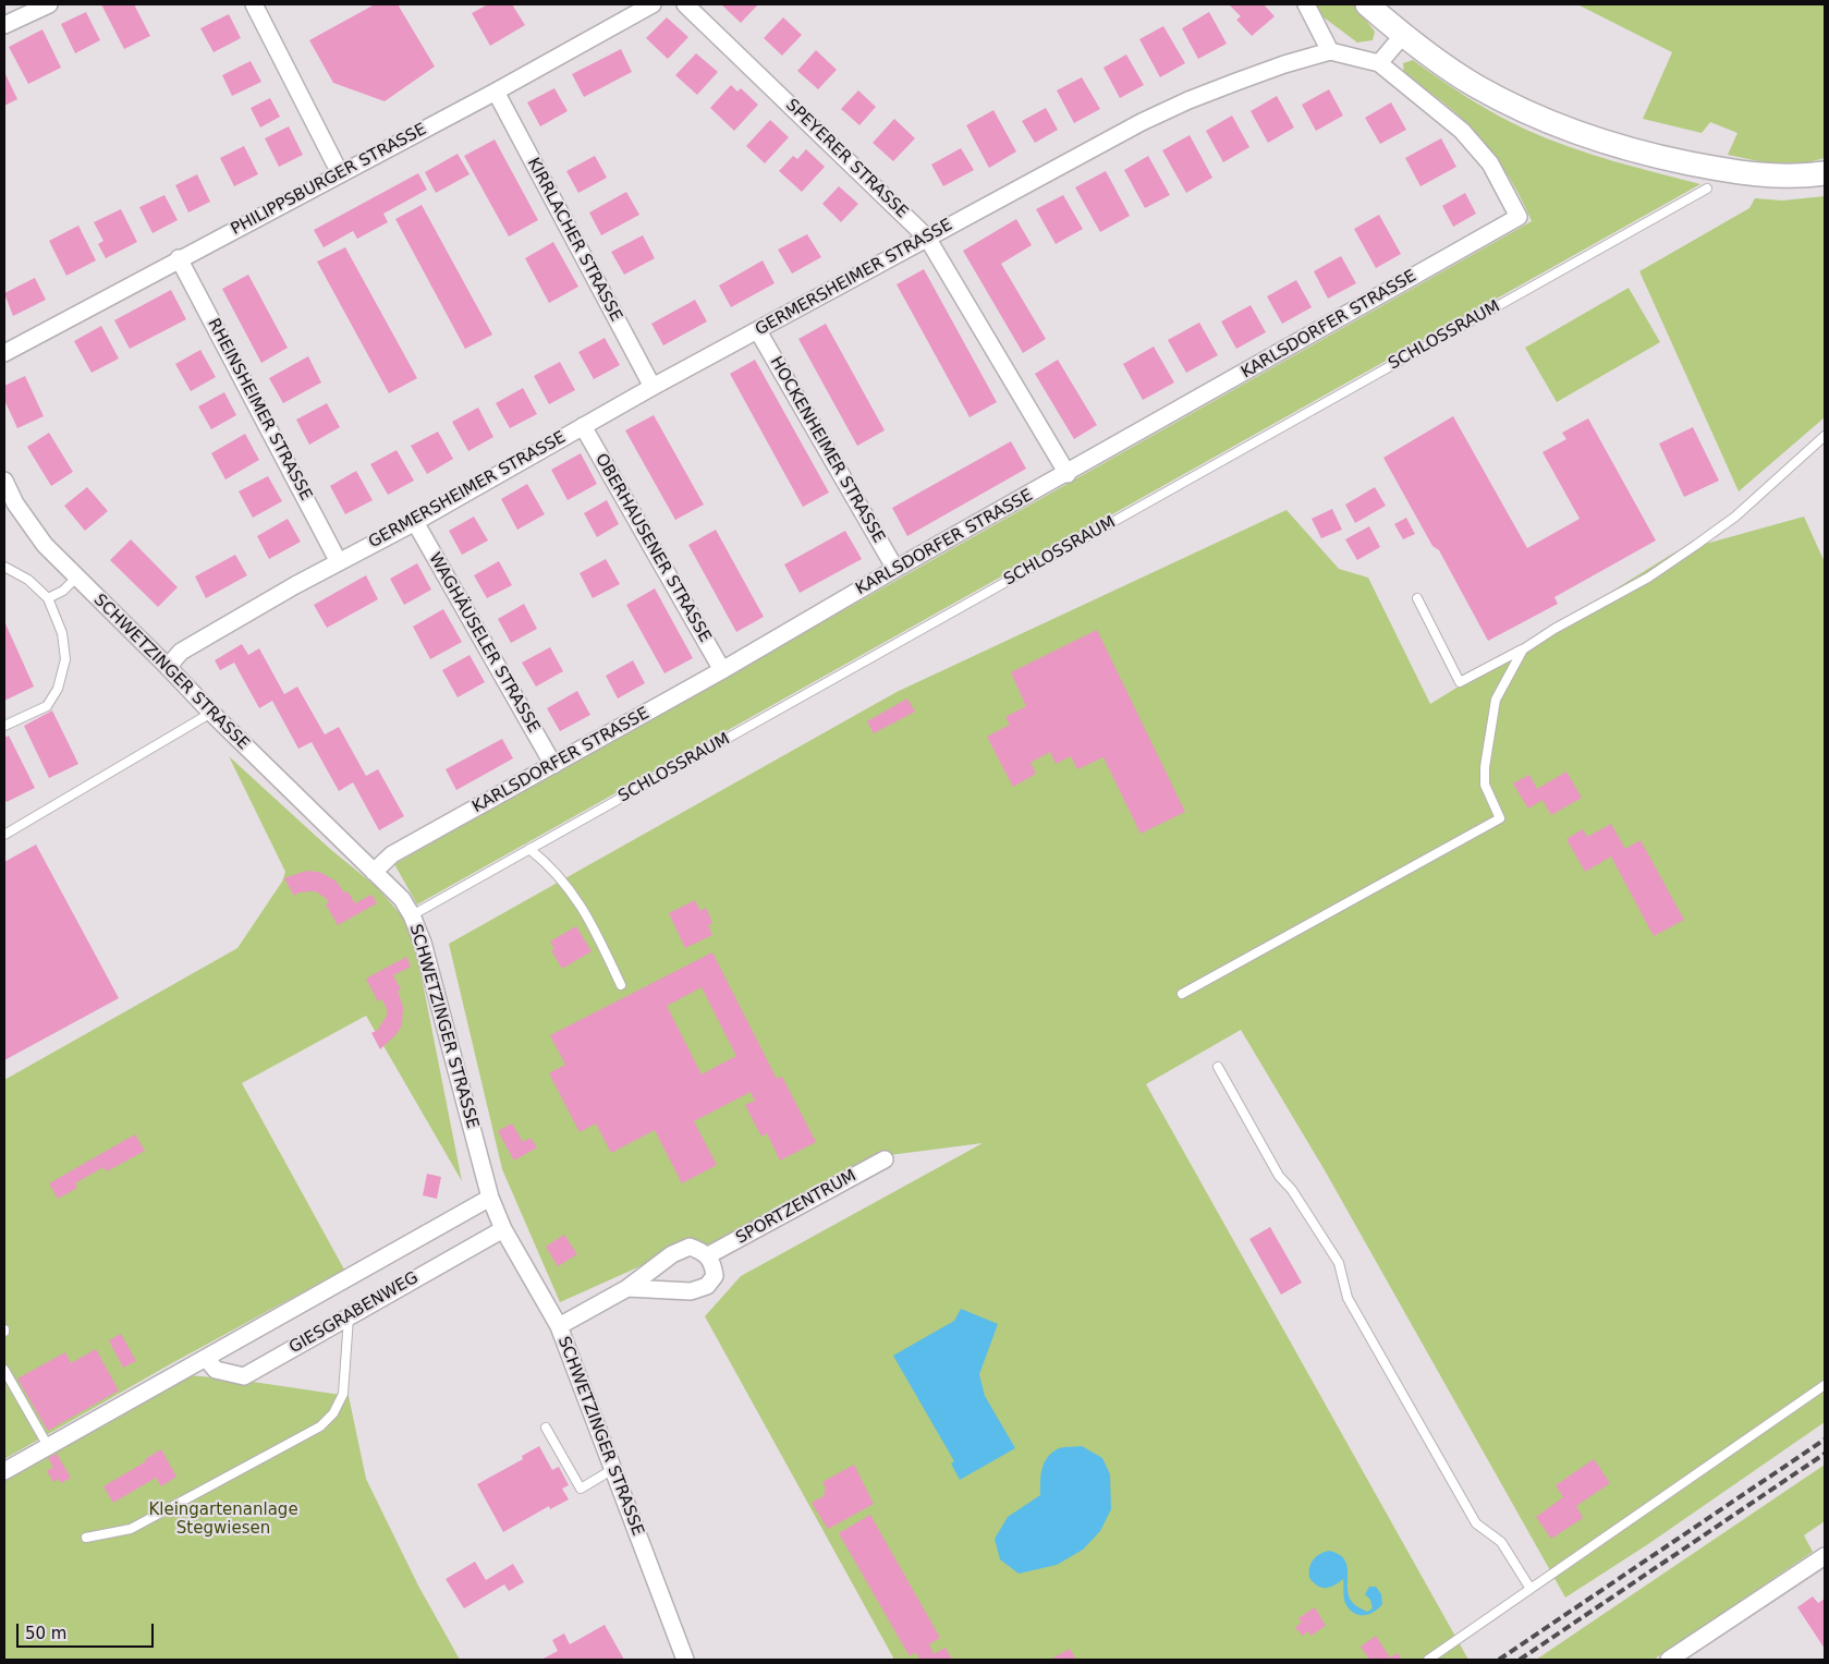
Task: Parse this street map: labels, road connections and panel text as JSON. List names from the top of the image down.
{
  "streets": {
    "street": [
      "SPEYERER STRASSE",
      "PHILIPPSBURGER STRASSE",
      "KIRRLACHER STRASSE",
      "GERMERSHEIMER STRASSE",
      "KARLSDORFER STRASSE",
      "RHEINSHEIMER STRASSE",
      "HOCKENHEIMER STRASSE",
      "OBERHAUSENER STRASSE",
      "WAGHÄUSELER STRASSE",
      "SCHWETZINGER STRASSE",
      "SPORTZENTRUM",
      "GIESGRABENWEG"
    ],
    "lane": ["SCHLOSSRAUM"]
  },
  "crossings": [
    ["SPEYERER STRASSE", "GERMERSHEIMER STRASSE"],
    ["SPEYERER STRASSE", "KARLSDORFER STRASSE"],
    ["PHILIPPSBURGER STRASSE", "KIRRLACHER STRASSE"],
    ["PHILIPPSBURGER STRASSE", "RHEINSHEIMER STRASSE"],
    ["KIRRLACHER STRASSE", "GERMERSHEIMER STRASSE"],
    ["GERMERSHEIMER STRASSE", "KARLSDORFER STRASSE"],
    ["GERMERSHEIMER STRASSE", "RHEINSHEIMER STRASSE"],
    ["GERMERSHEIMER STRASSE", "HOCKENHEIMER STRASSE"],
    ["GERMERSHEIMER STRASSE", "OBERHAUSENER STRASSE"],
    ["GERMERSHEIMER STRASSE", "WAGHÄUSELER STRASSE"],
    ["GERMERSHEIMER STRASSE", "SCHWETZINGER STRASSE"],
    ["KARLSDORFER STRASSE", "HOCKENHEIMER STRASSE"],
    ["KARLSDORFER STRASSE", "OBERHAUSENER STRASSE"],
    ["KARLSDORFER STRASSE", "WAGHÄUSELER STRASSE"],
    ["KARLSDORFER STRASSE", "SCHWETZINGER STRASSE"],
    ["SCHLOSSRAUM", "SCHWETZINGER STRASSE"],
    ["SCHWETZINGER STRASSE", "GIESGRABENWEG"]
  ],
  "parks": ["Kleingartenanlage Stegwiesen"],
  "scale_bar": "50 m"
}
